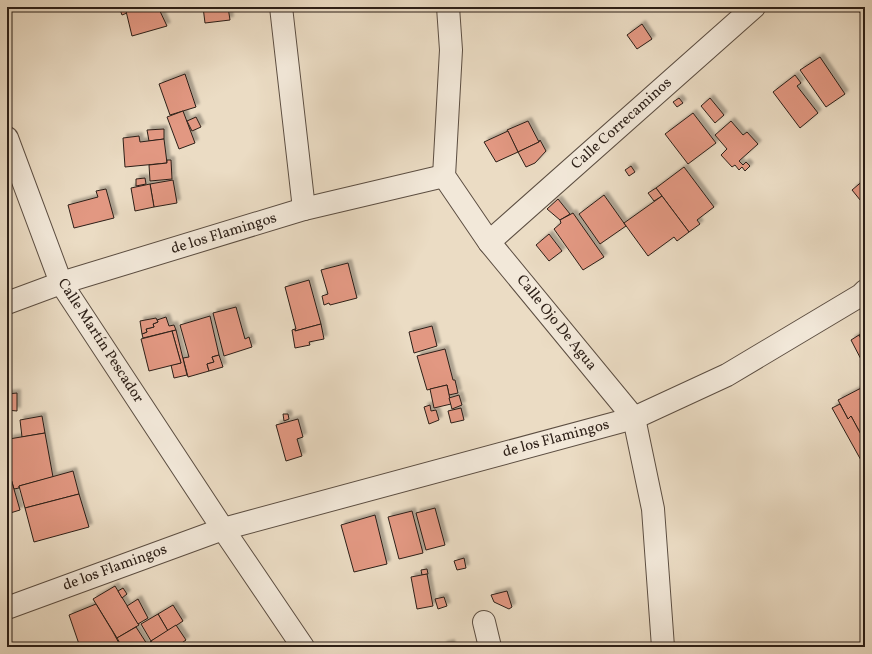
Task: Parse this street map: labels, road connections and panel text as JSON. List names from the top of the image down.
{
  "streets": {
    "street": [
      "Calle Correcaminos",
      "de los Flamingos",
      "Calle Ojo De Agua",
      "Calle Martín Pescador"
    ]
  },
  "crossings": [
    ["Calle Correcaminos", "Calle Ojo De Agua"],
    ["de los Flamingos", "Calle Ojo De Agua"],
    ["de los Flamingos", "Calle Martín Pescador"]
  ]
}
